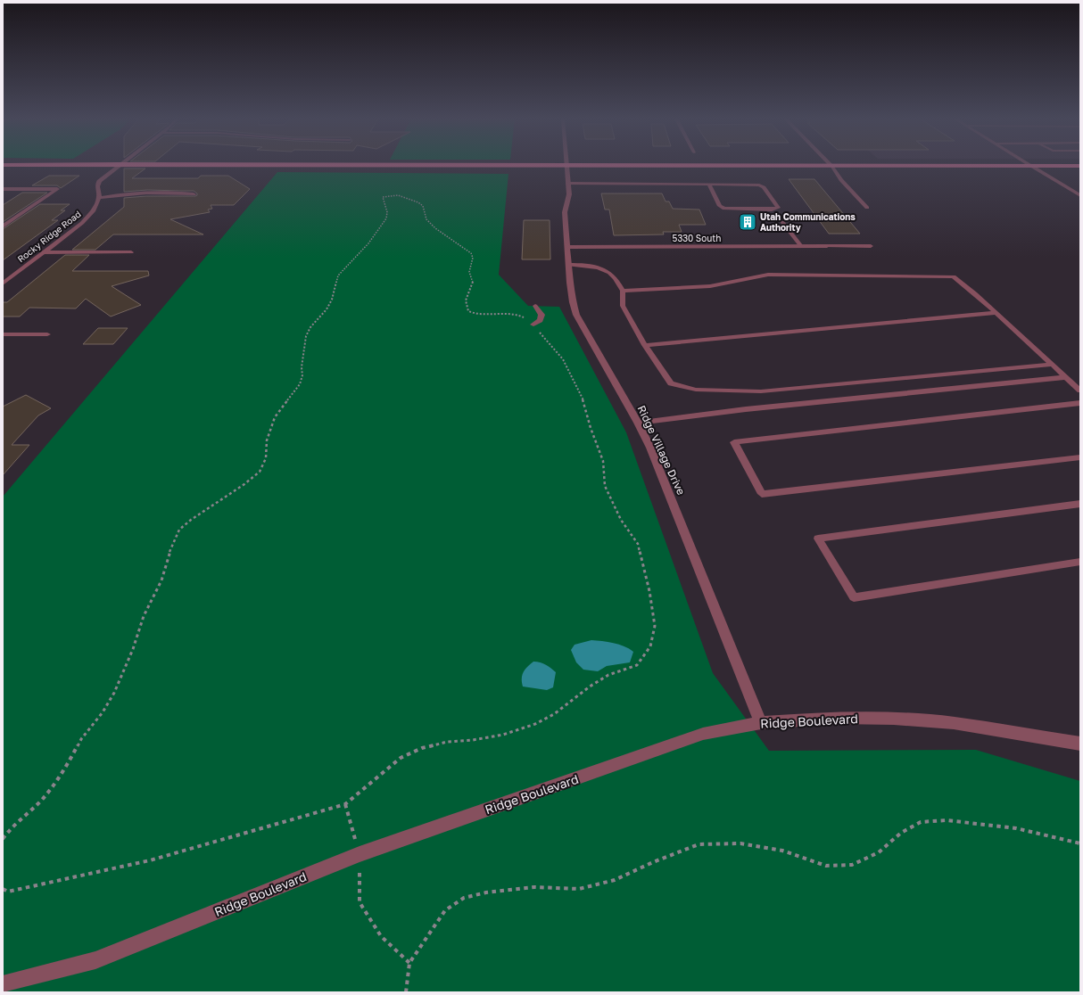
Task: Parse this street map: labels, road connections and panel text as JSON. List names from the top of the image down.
{
  "streets": {
    "street": [
      "Rocky Ridge Road",
      "5330 South",
      "Ridge Village Drive",
      "Ridge Boulevard"
    ]
  },
  "crossings": [
    ["5330 South", "Ridge Village Drive"],
    ["Ridge Village Drive", "Ridge Boulevard"]
  ],
  "places": {
    "building": ["Utah Communications Authority"]
  }
}
